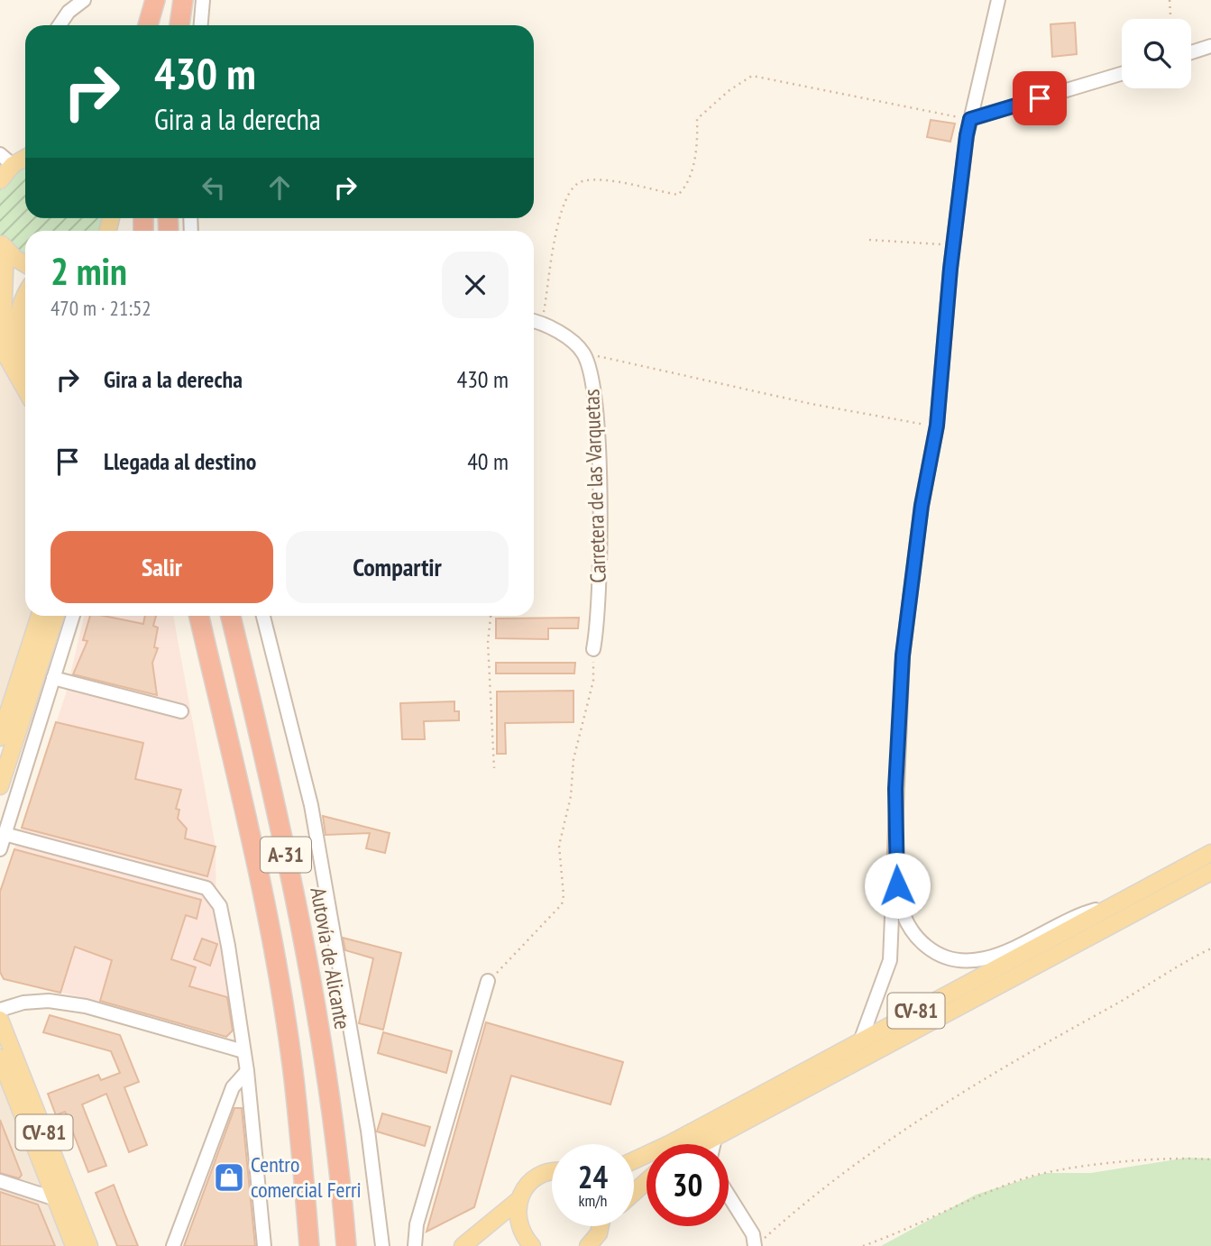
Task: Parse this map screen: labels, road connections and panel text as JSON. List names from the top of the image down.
{
  "streets": {
    "highway": ["A-31", "Autovía de Alicante"],
    "main road": ["CV-81"],
    "street": ["Carretera de las Varquetas"]
  },
  "places": {
    "shop": ["Centro comercial Ferri"]
  },
  "page": {
    "turn": ["430 m", "Gira a la derecha"],
    "heading": ["2 min", "470 m · 21:52"],
    "list": [
      {
        "name": "Gira a la derecha",
        "value": "430 m"
      },
      {
        "name": "Llegada al destino",
        "value": "40 m"
      }
    ],
    "buttons": ["Salir", "Compartir"],
    "speed": "24 km/h",
    "limit": "30"
  }
}
